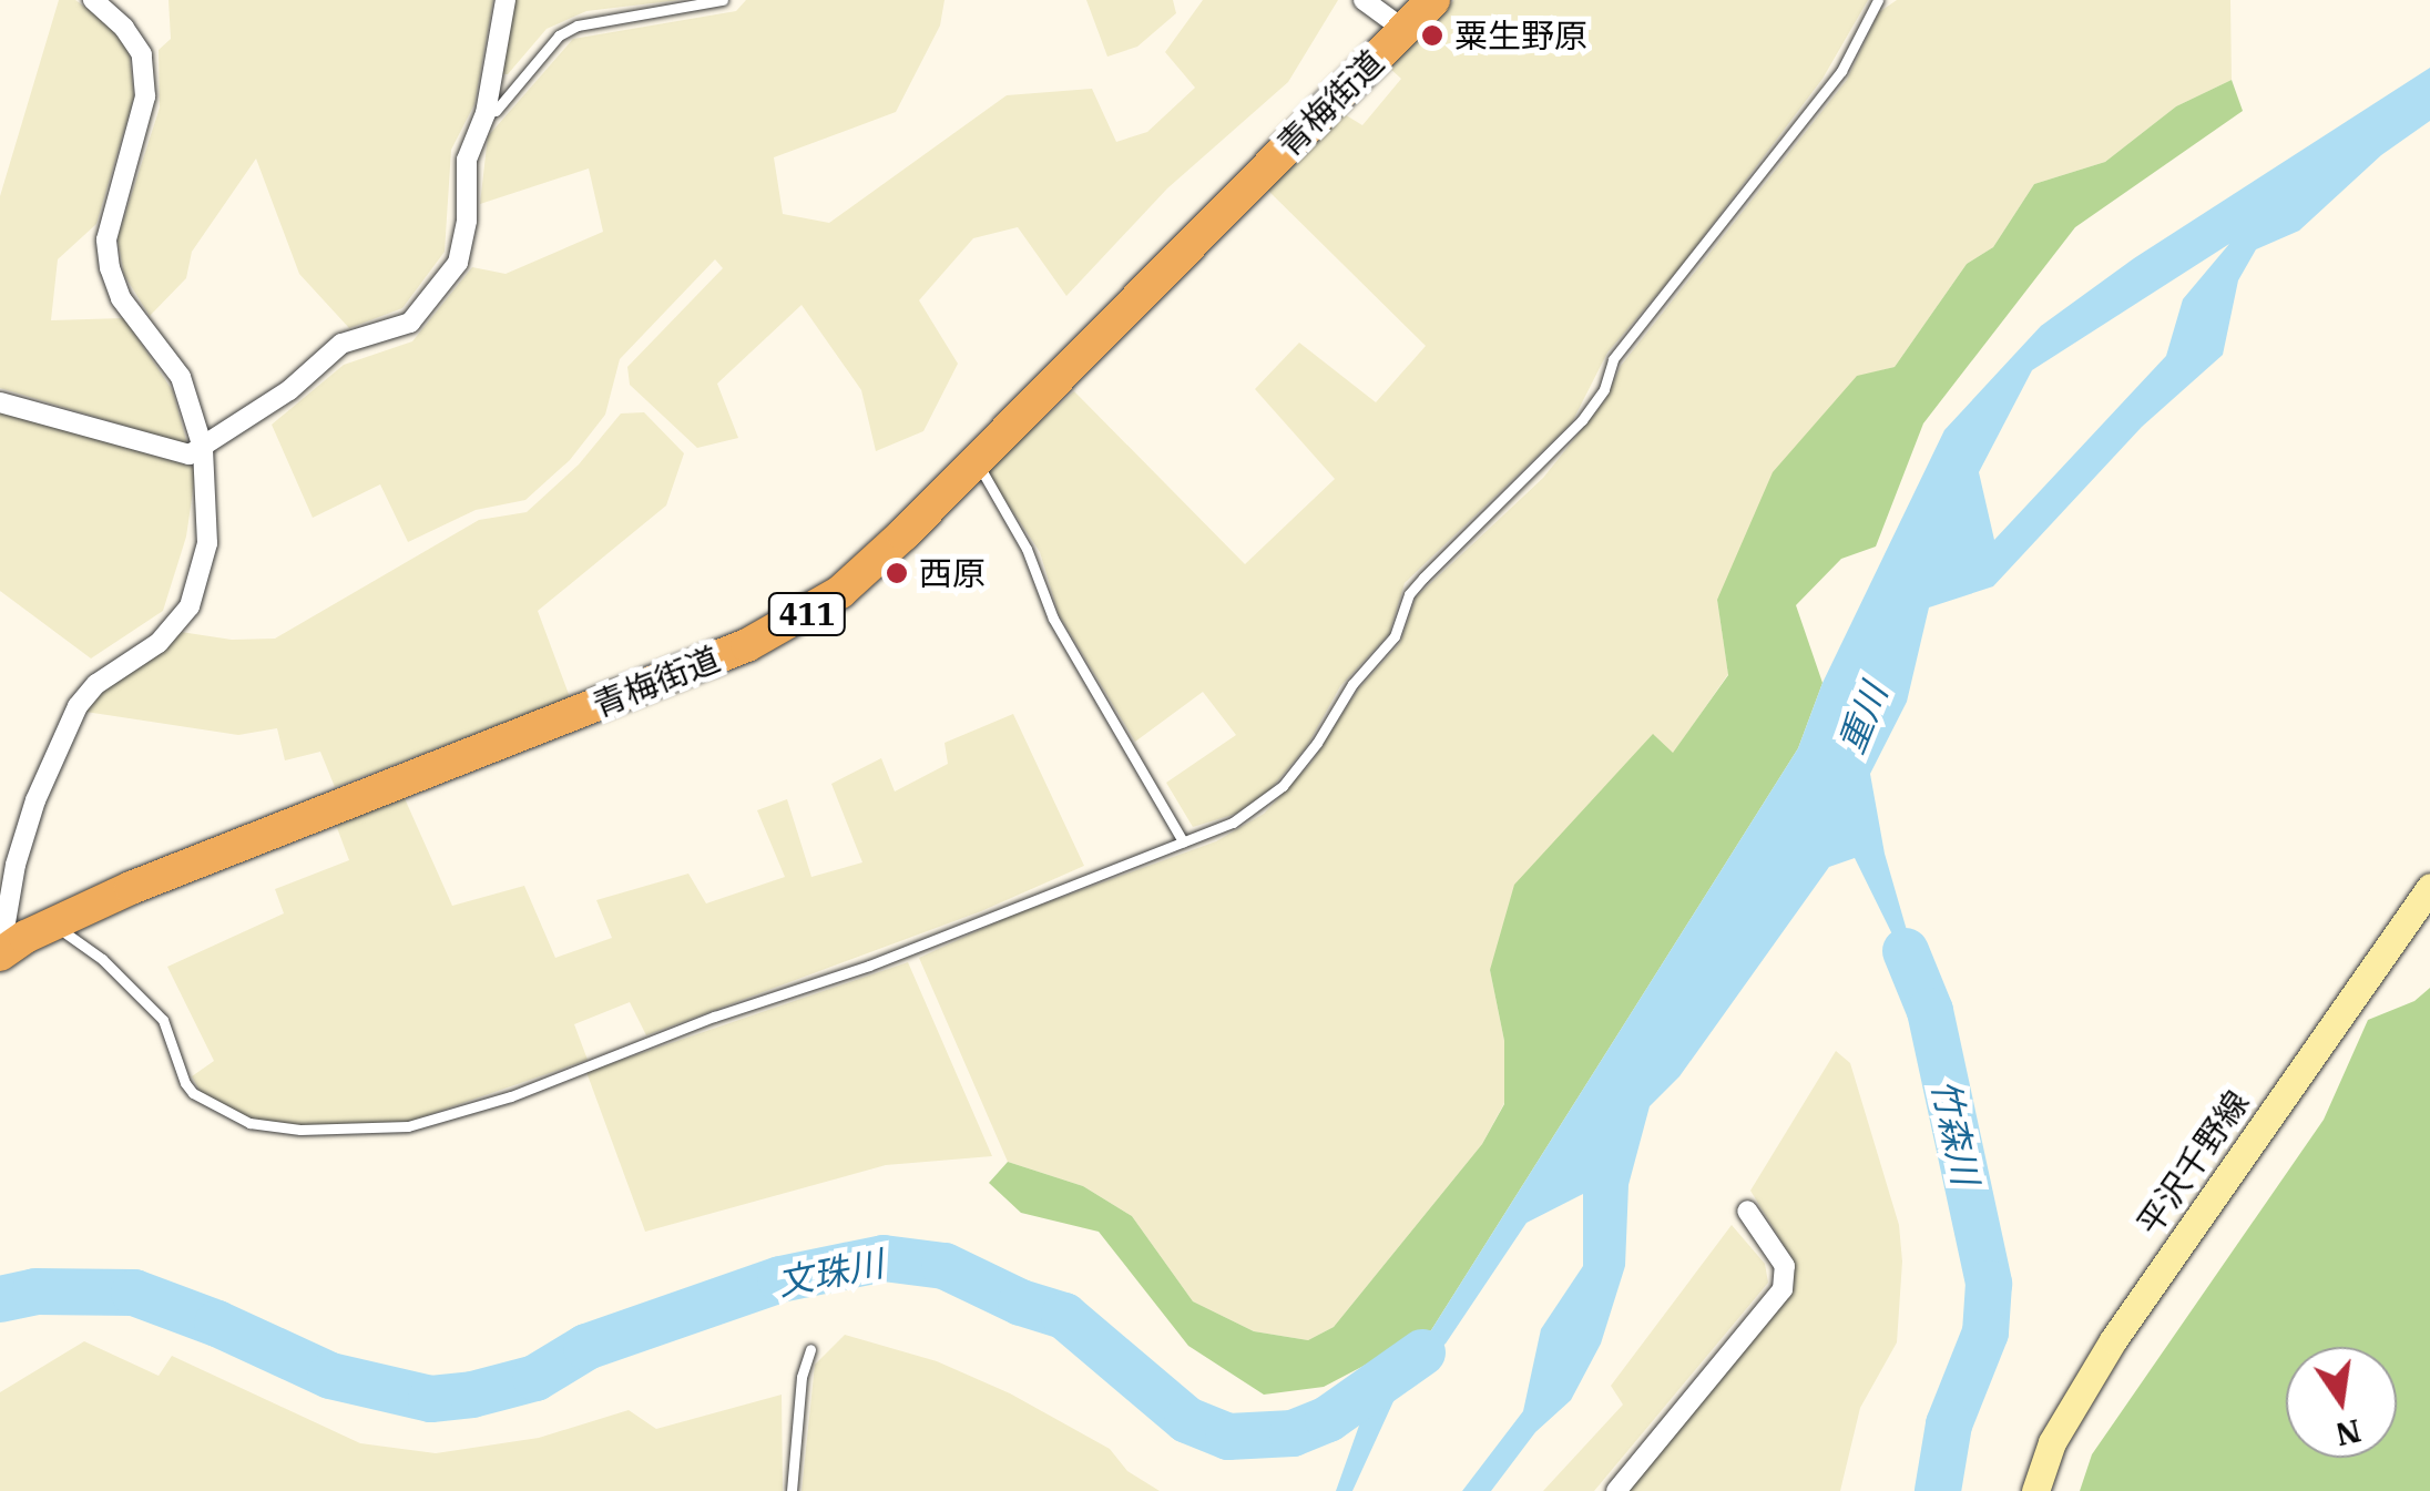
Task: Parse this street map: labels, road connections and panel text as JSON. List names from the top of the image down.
{
  "streets": {
    "highway": ["青梅街道", "411"],
    "main road": ["平沢千野線"]
  },
  "water": ["重川", "竹森川", "文珠川"],
  "places": ["粟生野原", "西原"],
  "north": "bottom"
}
